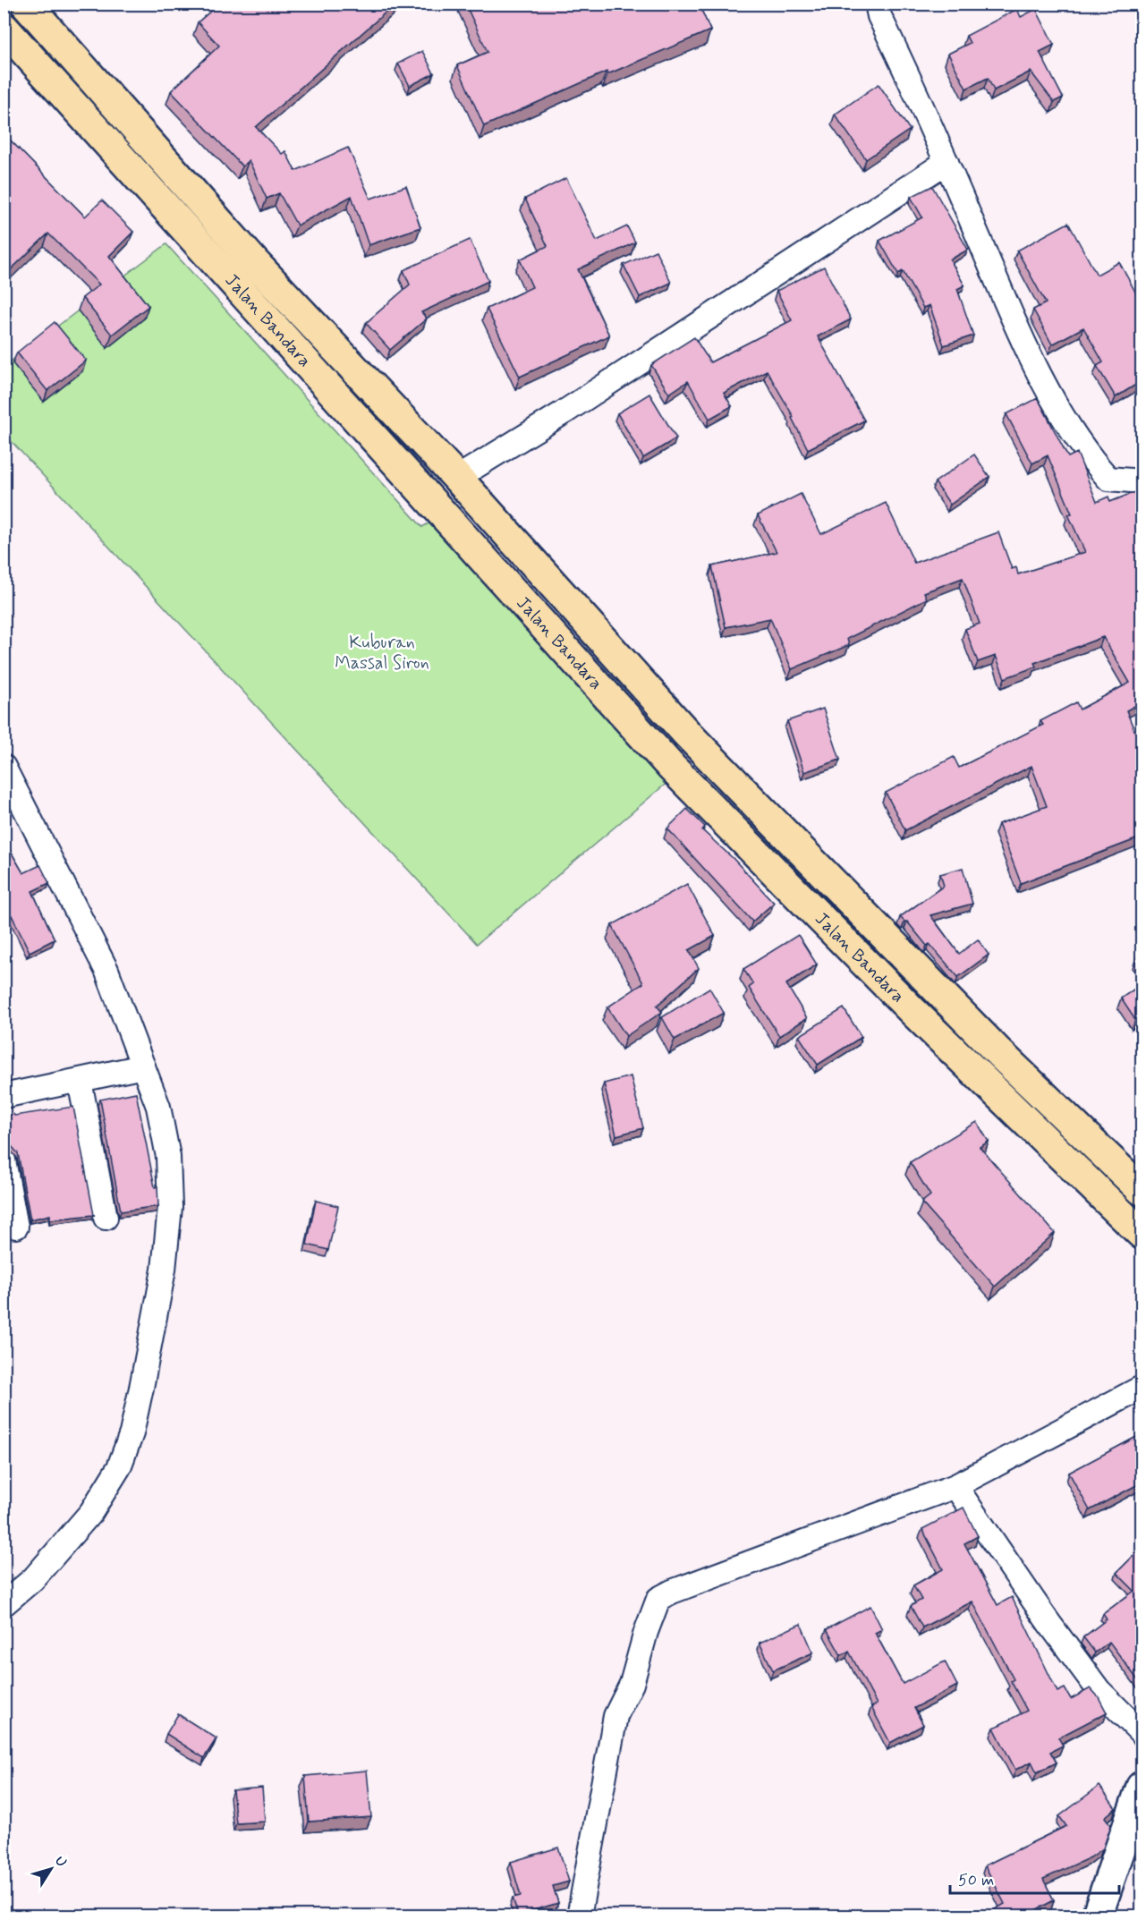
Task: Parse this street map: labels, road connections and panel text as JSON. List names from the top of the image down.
{
  "streets": {
    "highway": ["Jalan Bandara"]
  },
  "parks": ["Kuburan Massal Siron"],
  "scale_bar": "50 m",
  "north": "top right"
}
